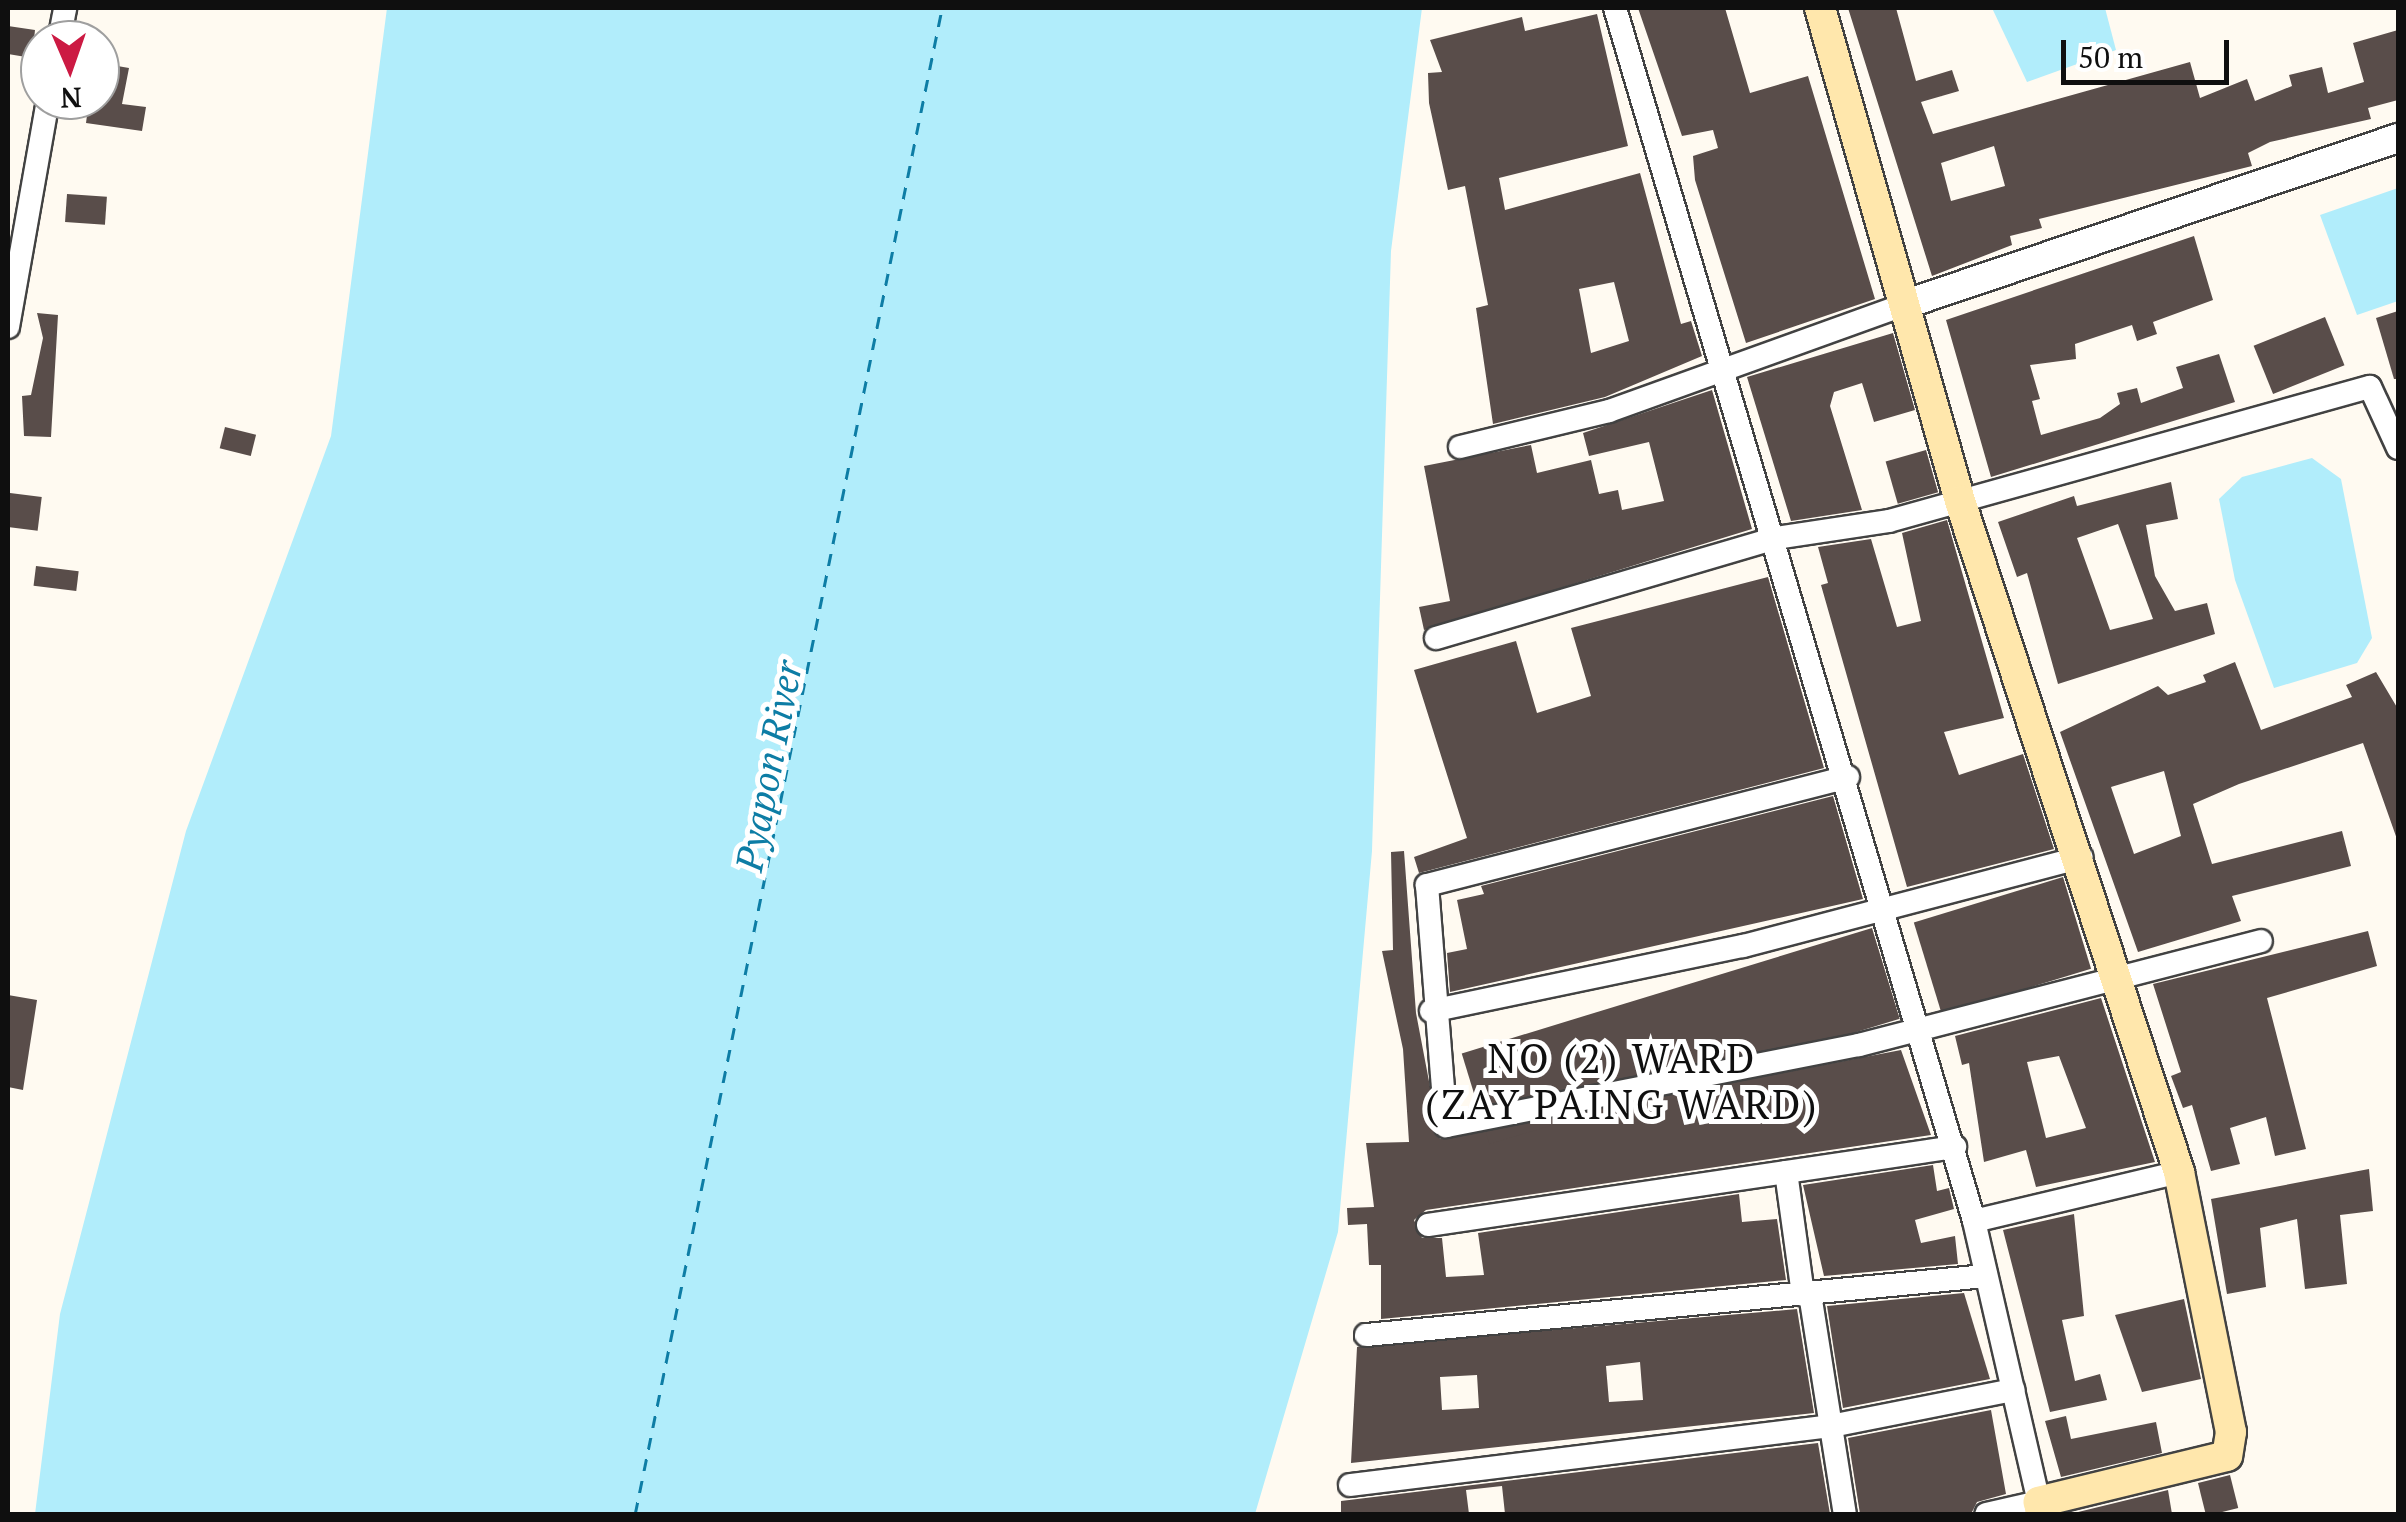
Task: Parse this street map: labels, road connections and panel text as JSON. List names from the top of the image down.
{
  "districts": ["NO (2) WARD (ZAY PAING WARD)"],
  "water": ["Pyapon River"],
  "scale_bar": "50 m",
  "north": "bottom"
}
